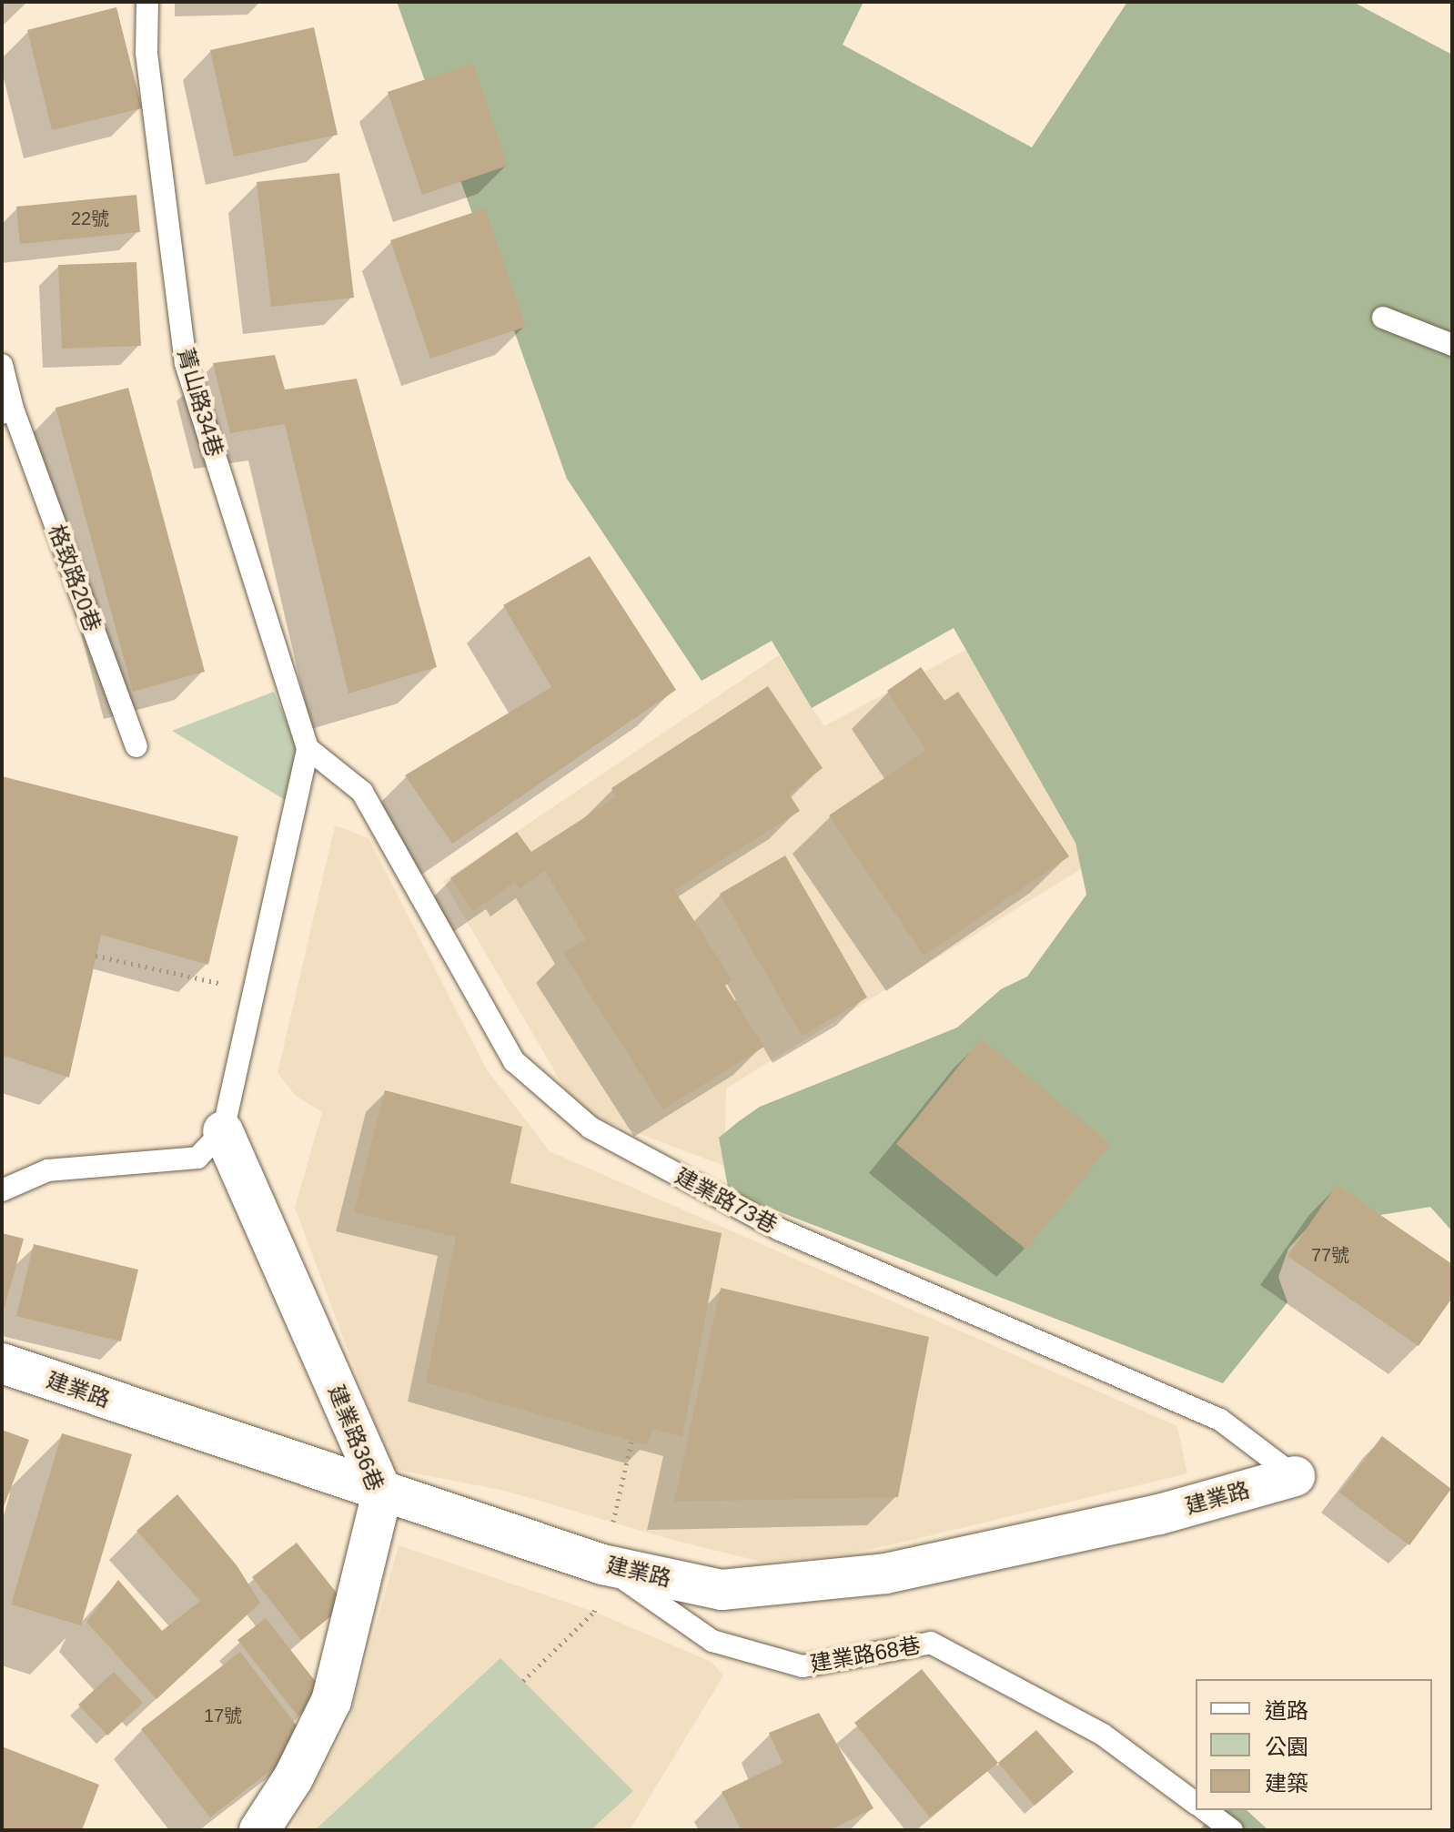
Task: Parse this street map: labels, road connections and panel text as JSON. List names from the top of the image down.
{
  "streets": {
    "street": ["建業路", "建業路36巷"],
    "lane": [
      "菁山路34巷",
      "格致路20巷",
      "建業路73巷",
      "建業路68巷"
    ]
  },
  "crossings": [
    ["菁山路34巷", "建業路73巷"],
    ["建業路73巷", "建業路"],
    ["建業路", "建業路36巷"],
    ["建業路", "建業路68巷"]
  ],
  "house_numbers": ["22號", "77號", "17號"],
  "legend": ["道路", "公園", "建築"]
}
